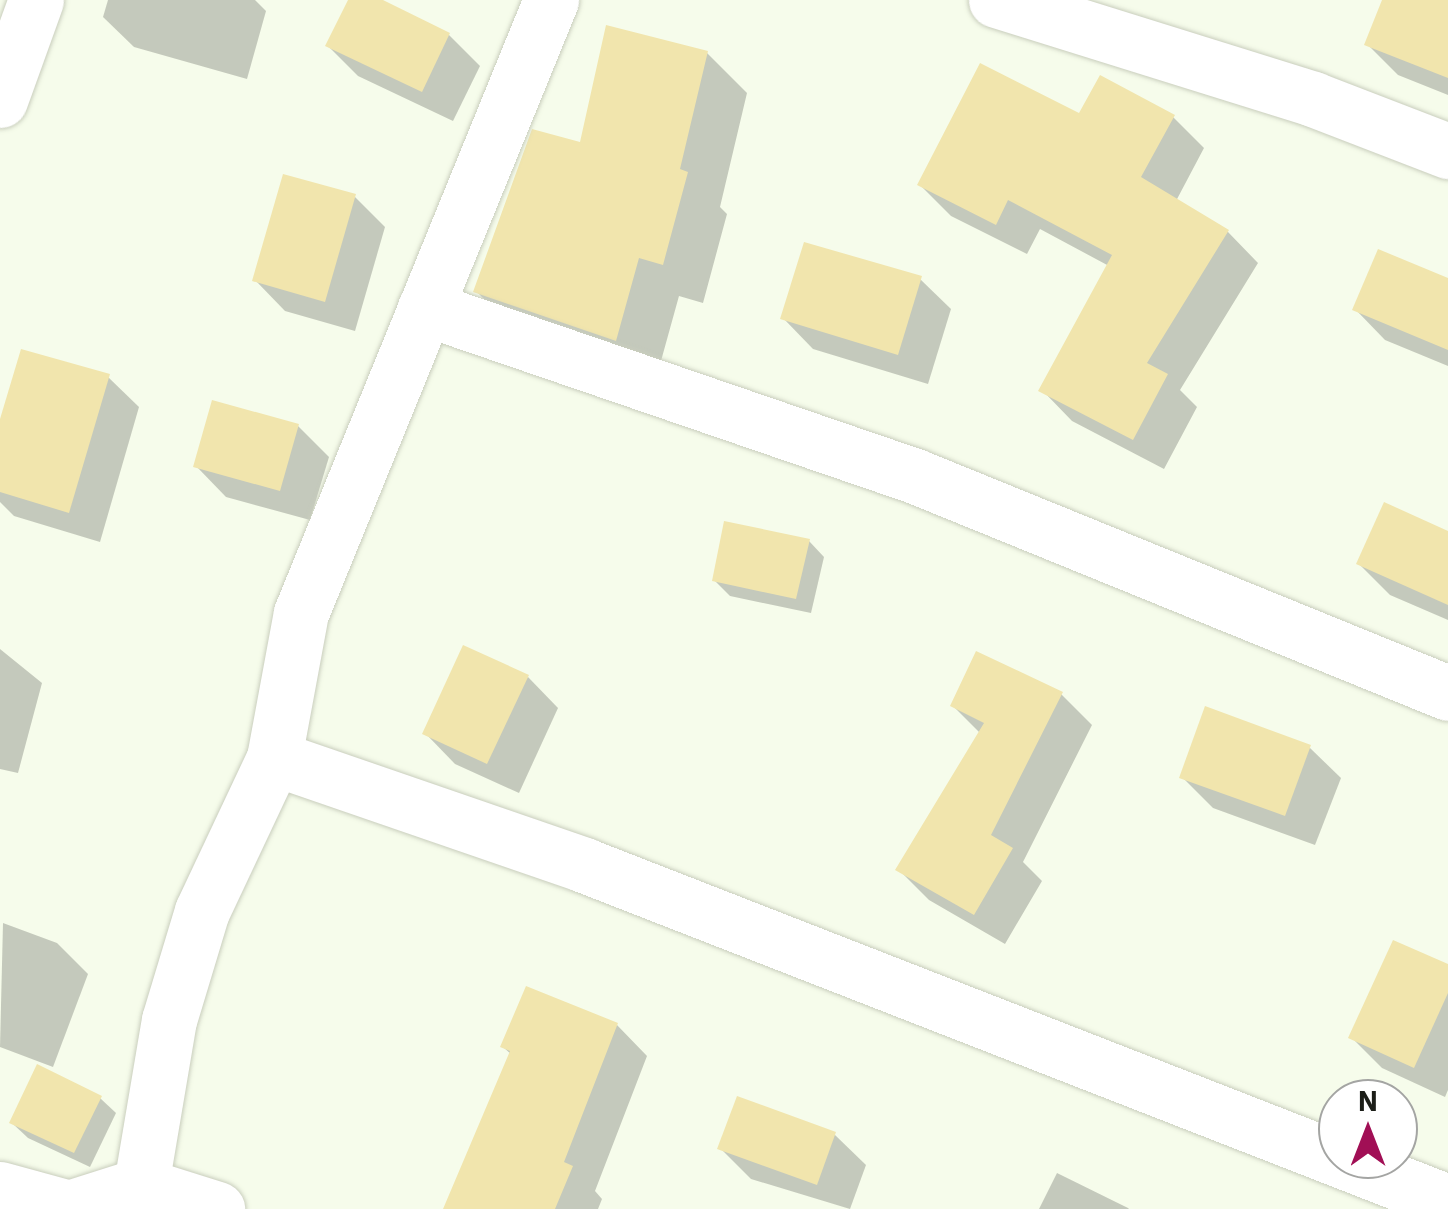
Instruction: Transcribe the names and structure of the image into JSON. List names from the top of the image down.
{
  "north": "top"
}
